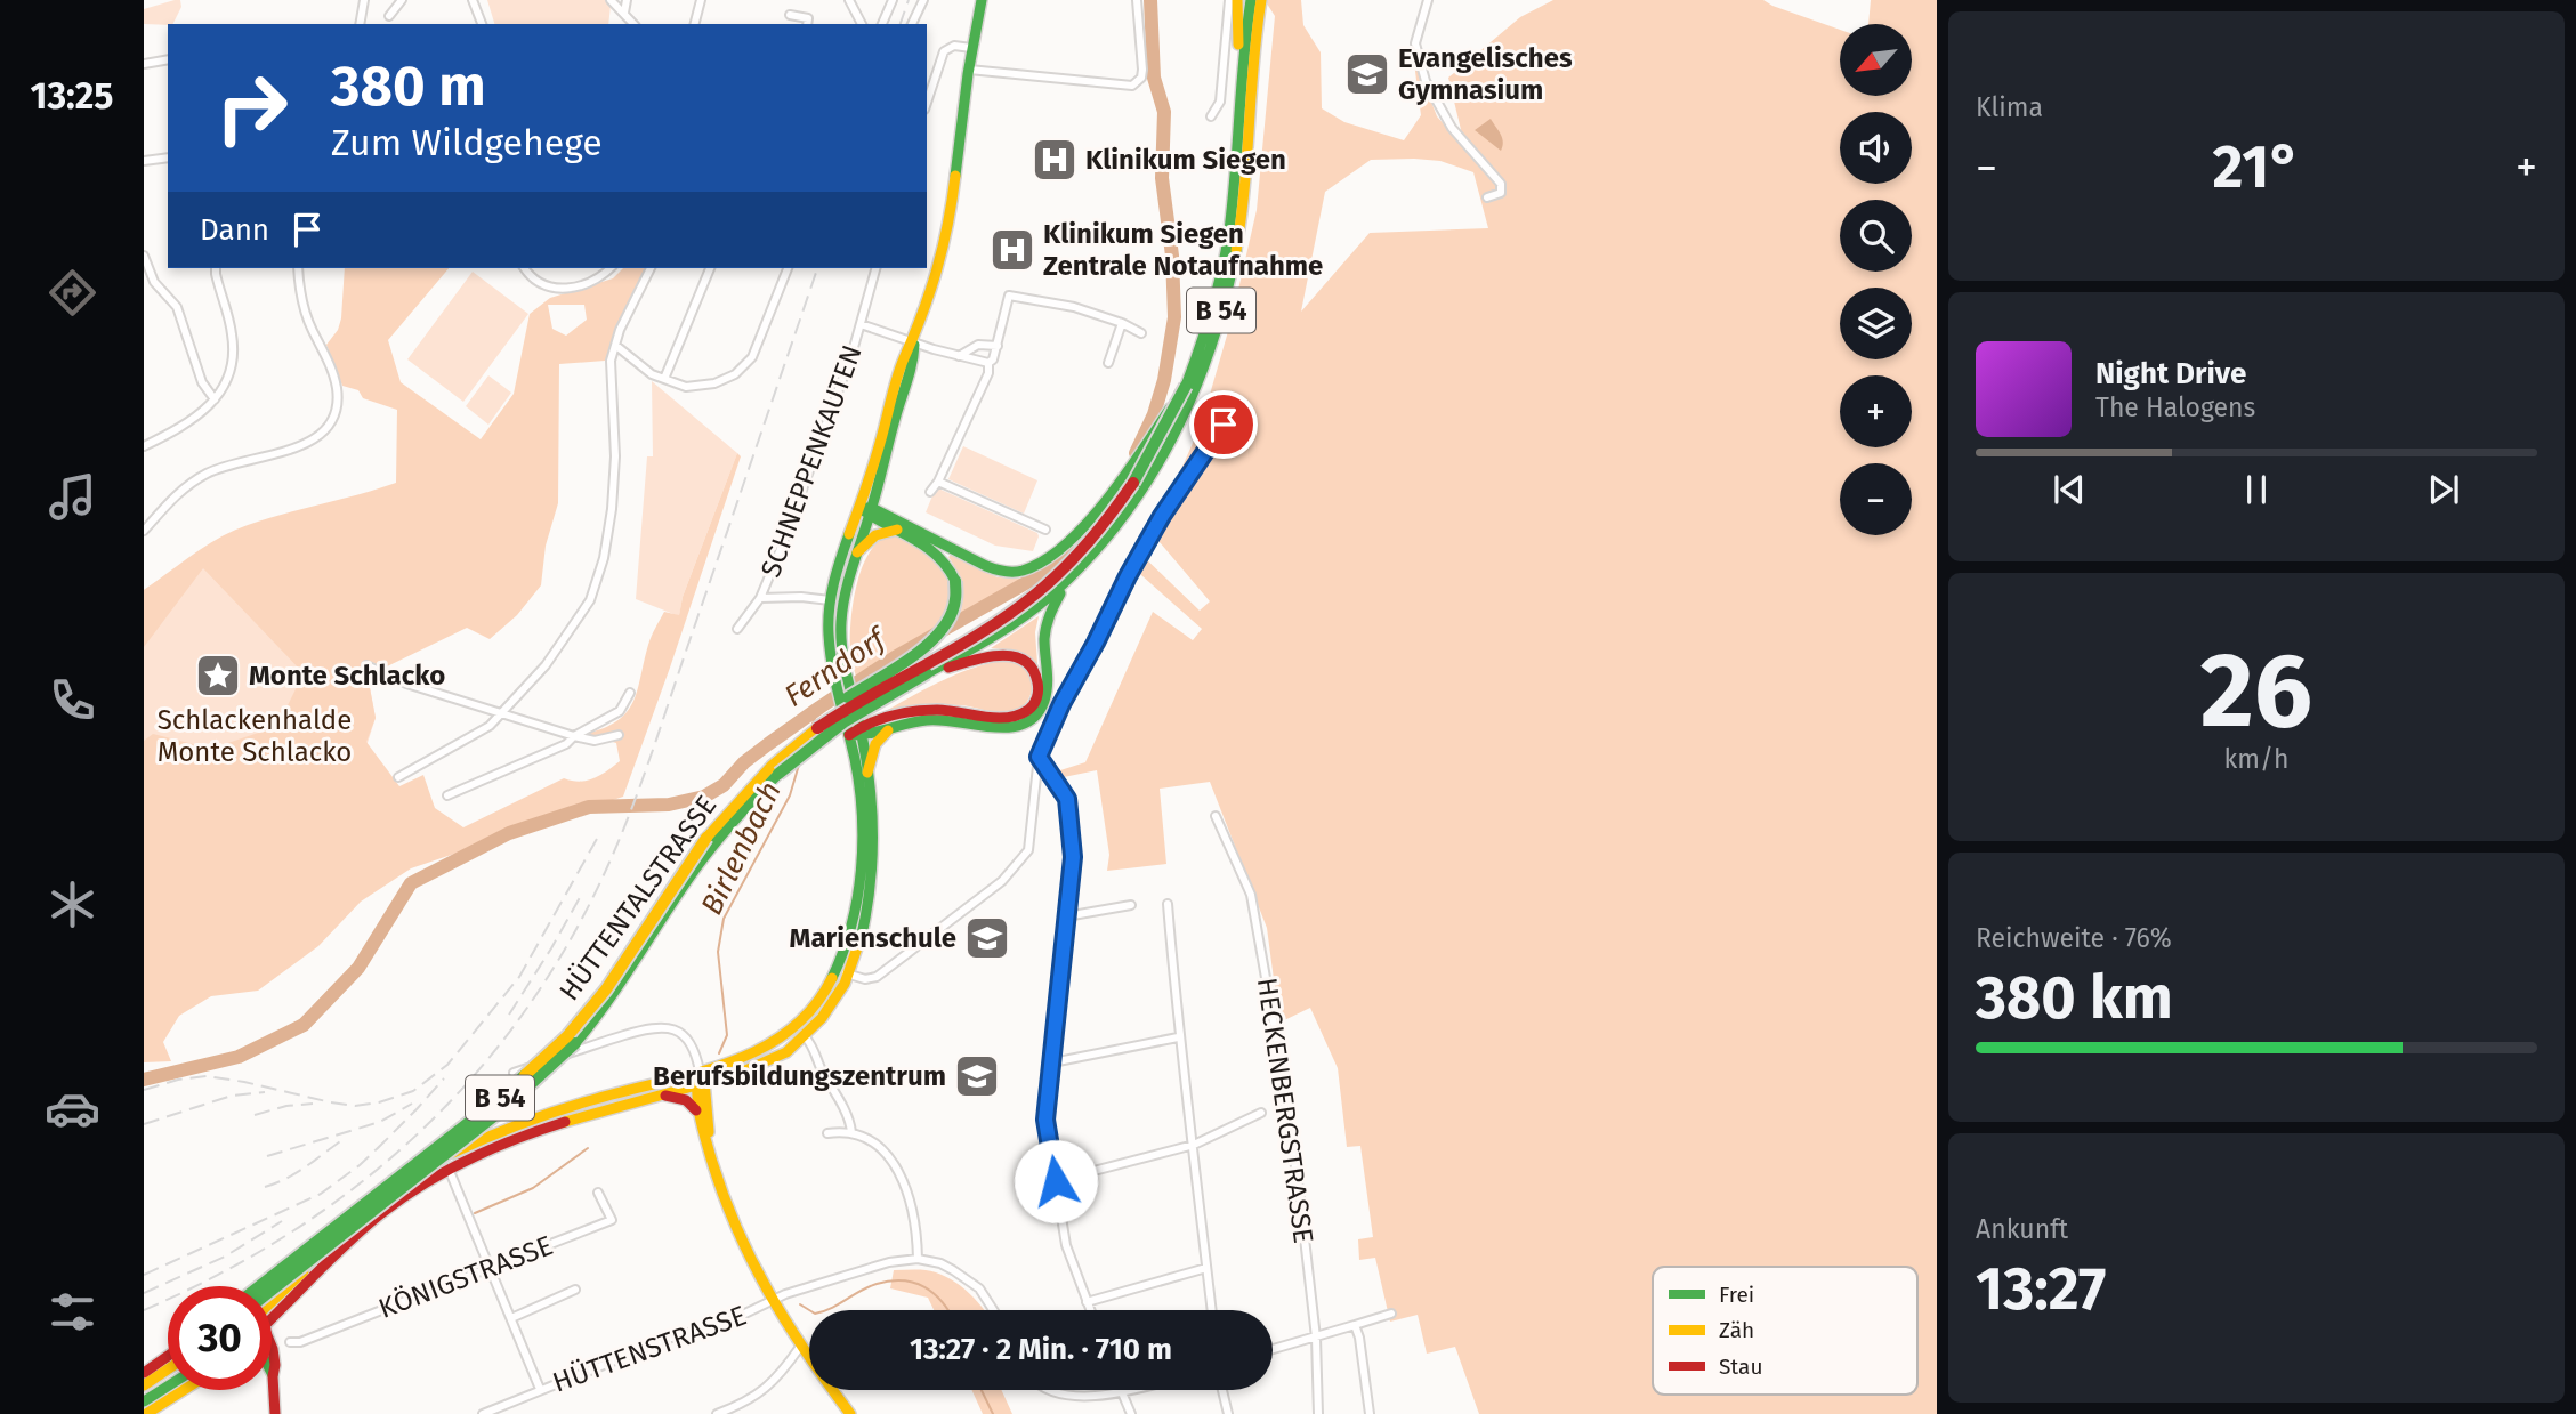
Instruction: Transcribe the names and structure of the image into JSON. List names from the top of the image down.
{
  "streets": {
    "main road": ["B 54", "HÜTTENTALSTRASSE"],
    "street": [
      "SCHNEPPENKAUTEN",
      "HECKENBERGSTRASSE",
      "KÖNIGSTRASSE",
      "HÜTTENSTRASSE"
    ]
  },
  "crossings": [
    ["B 54", "HÜTTENTALSTRASSE"]
  ],
  "water": ["Ferndorf", "Birlenbach"],
  "parks": ["Schlackenhalde Monte Schlacko"],
  "places": {
    "school or university": ["Evangelisches Gymnasium", "Marienschule", "Berufsbildungszentrum"],
    "hospital": ["Klinikum Siegen", "Klinikum Siegen Zentrale Notaufnahme"],
    "place": ["Monte Schlacko"]
  },
  "legend": ["Frei", "Zäh", "Stau"],
  "north": "bottom left",
  "page": {
    "tabs": "13:25",
    "tile": [
      "Klima",
      ["26", "km/h"],
      ["Reichweite · 76%", "380 km"],
      ["Ankunft", "13:27"]
    ],
    "map_buttons": ["+", "−"],
    "turn": ["380 m", "Zum Wildgehege"],
    "heat": ["−", "21°", "+"],
    "then": "Dann",
    "song": ["Night Drive", "The Halogens"],
    "limit": "30",
    "trip": "13:27 · 2 Min. · 710 m"
  }
}
